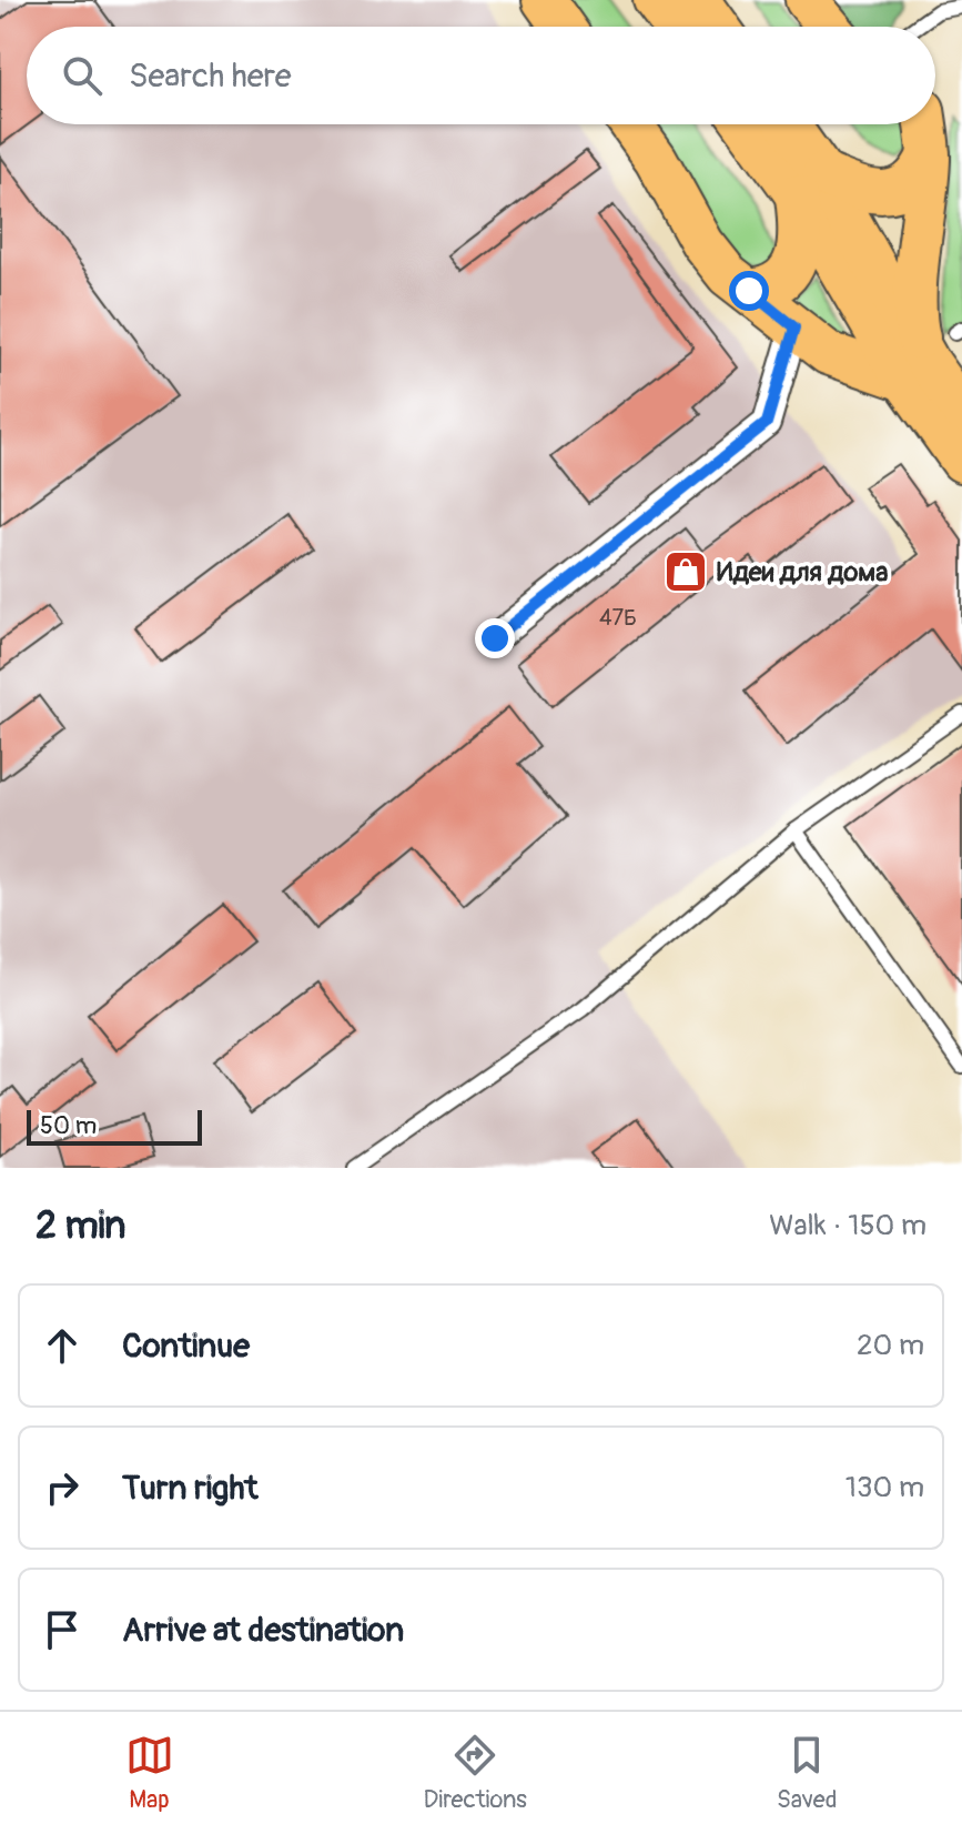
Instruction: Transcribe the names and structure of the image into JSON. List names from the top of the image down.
{
  "places": {
    "shop": ["Идеи для дома"]
  },
  "house_numbers": ["47Б"],
  "scale_bar": "50 m",
  "page": {
    "search": "Search here",
    "scale": "50 m",
    "heading": ["2 min", "Walk · 150 m"],
    "list": [
      ["Continue", "20 m"],
      ["Turn right", "130 m"],
      "Arrive at destination"
    ],
    "nav": ["Map", "Directions", "Saved"]
  }
}
